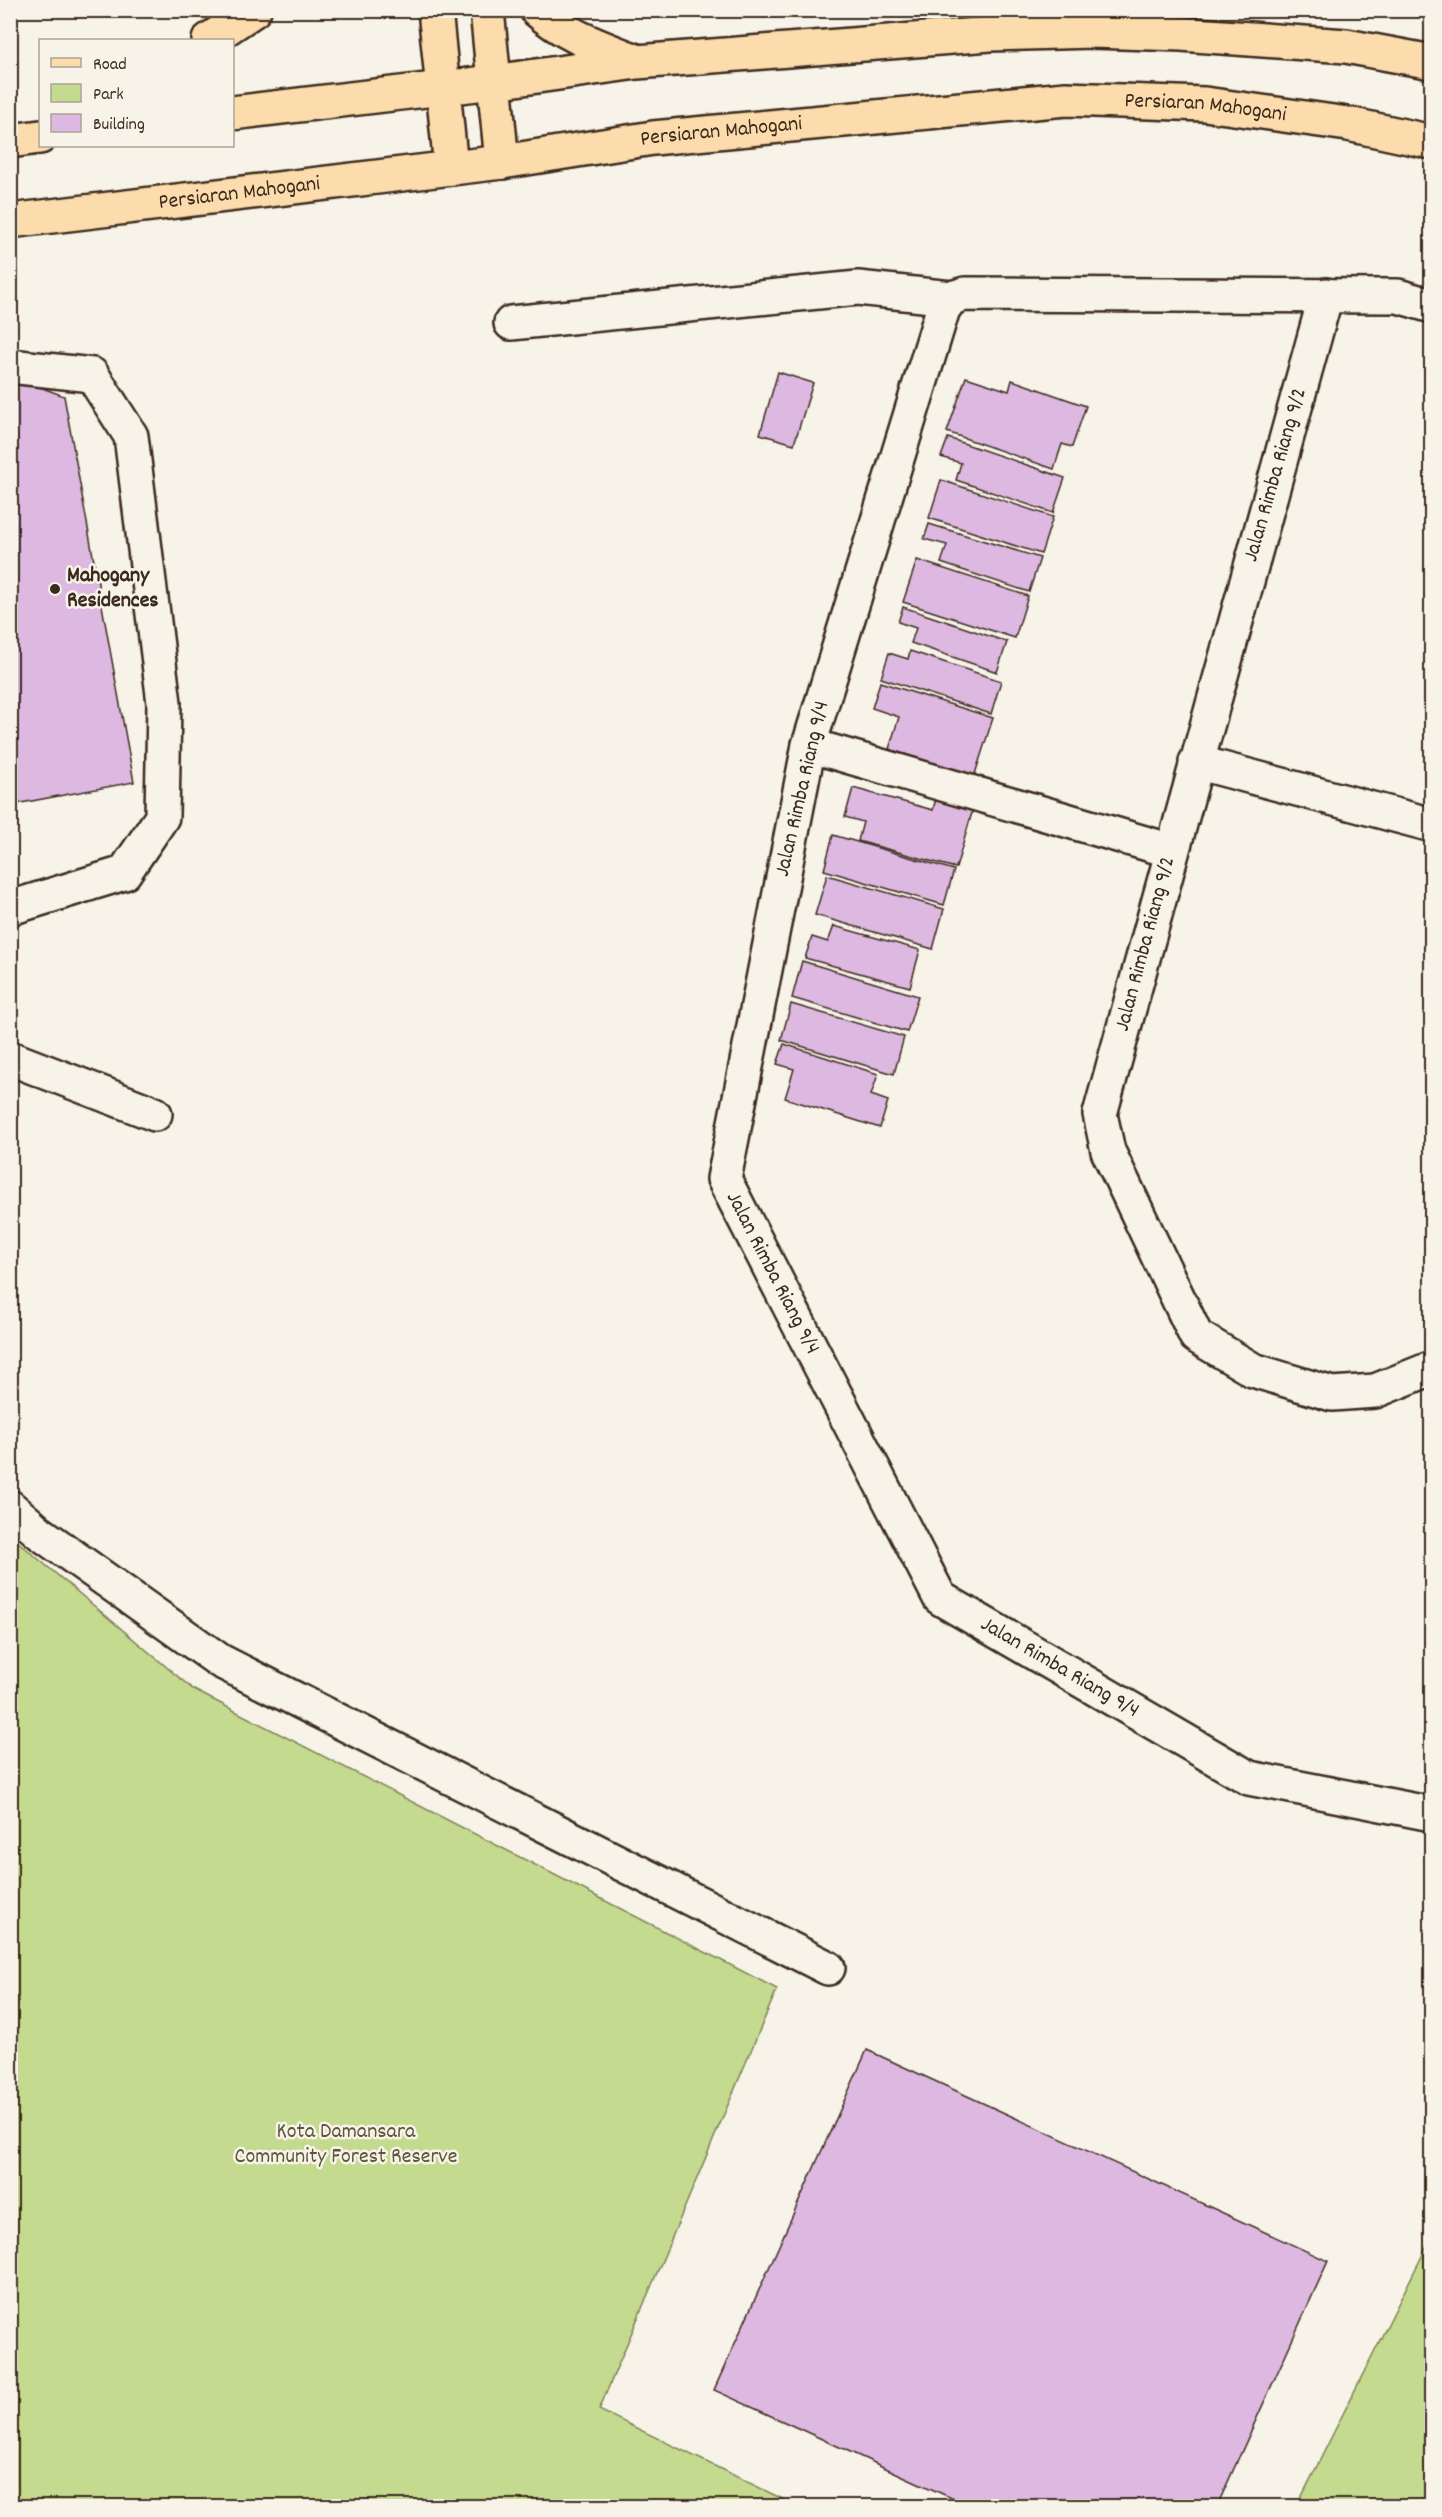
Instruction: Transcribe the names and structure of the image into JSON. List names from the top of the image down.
{
  "streets": {
    "main road": ["Persiaran Mahogani"],
    "street": ["Jalan Rimba Riang 9/2", "Jalan Rimba Riang 9/4"]
  },
  "parks": ["Kota Damansara Community Forest Reserve"],
  "places": ["Mahogany Residences"],
  "legend": ["Road", "Park", "Building"]
}
